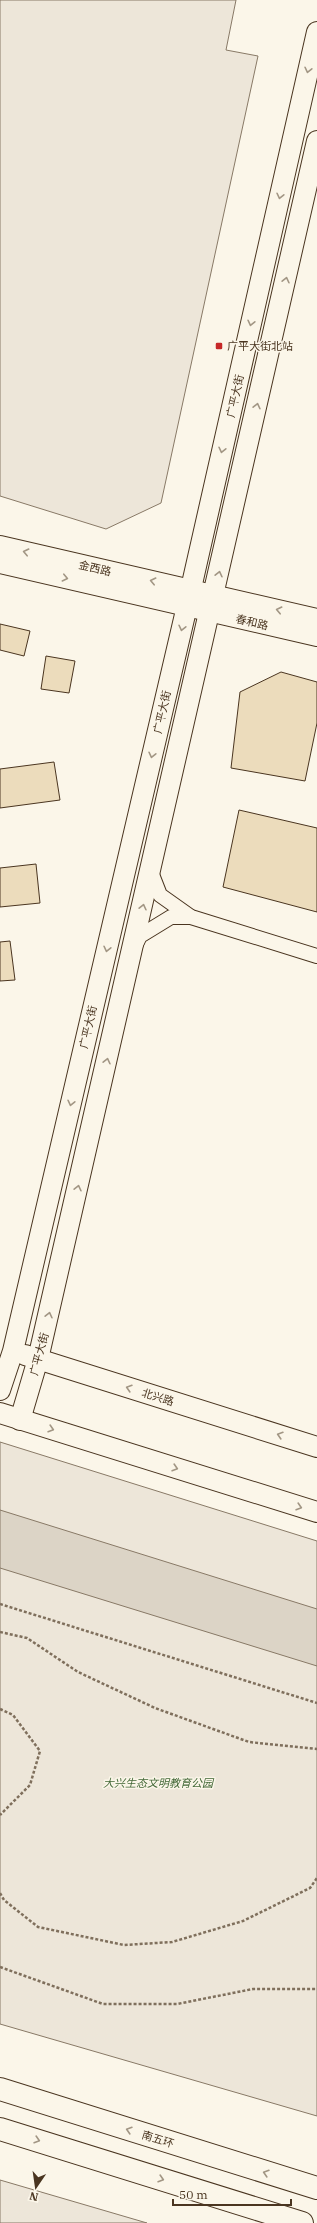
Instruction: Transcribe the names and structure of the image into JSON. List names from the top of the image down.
{
  "streets": {
    "highway": ["南五环"],
    "street": [
      "广平大街",
      "金西路",
      "春和路",
      "北兴路"
    ]
  },
  "crossings": [
    ["广平大街", "金西路"],
    ["广平大街", "春和路"],
    ["广平大街", "北兴路"],
    ["金西路", "春和路"]
  ],
  "parks": ["大兴生态文明教育公园"],
  "places": {
    "transit": ["广平大街北站"]
  },
  "scale_bar": "50 m",
  "north": "bottom"
}
